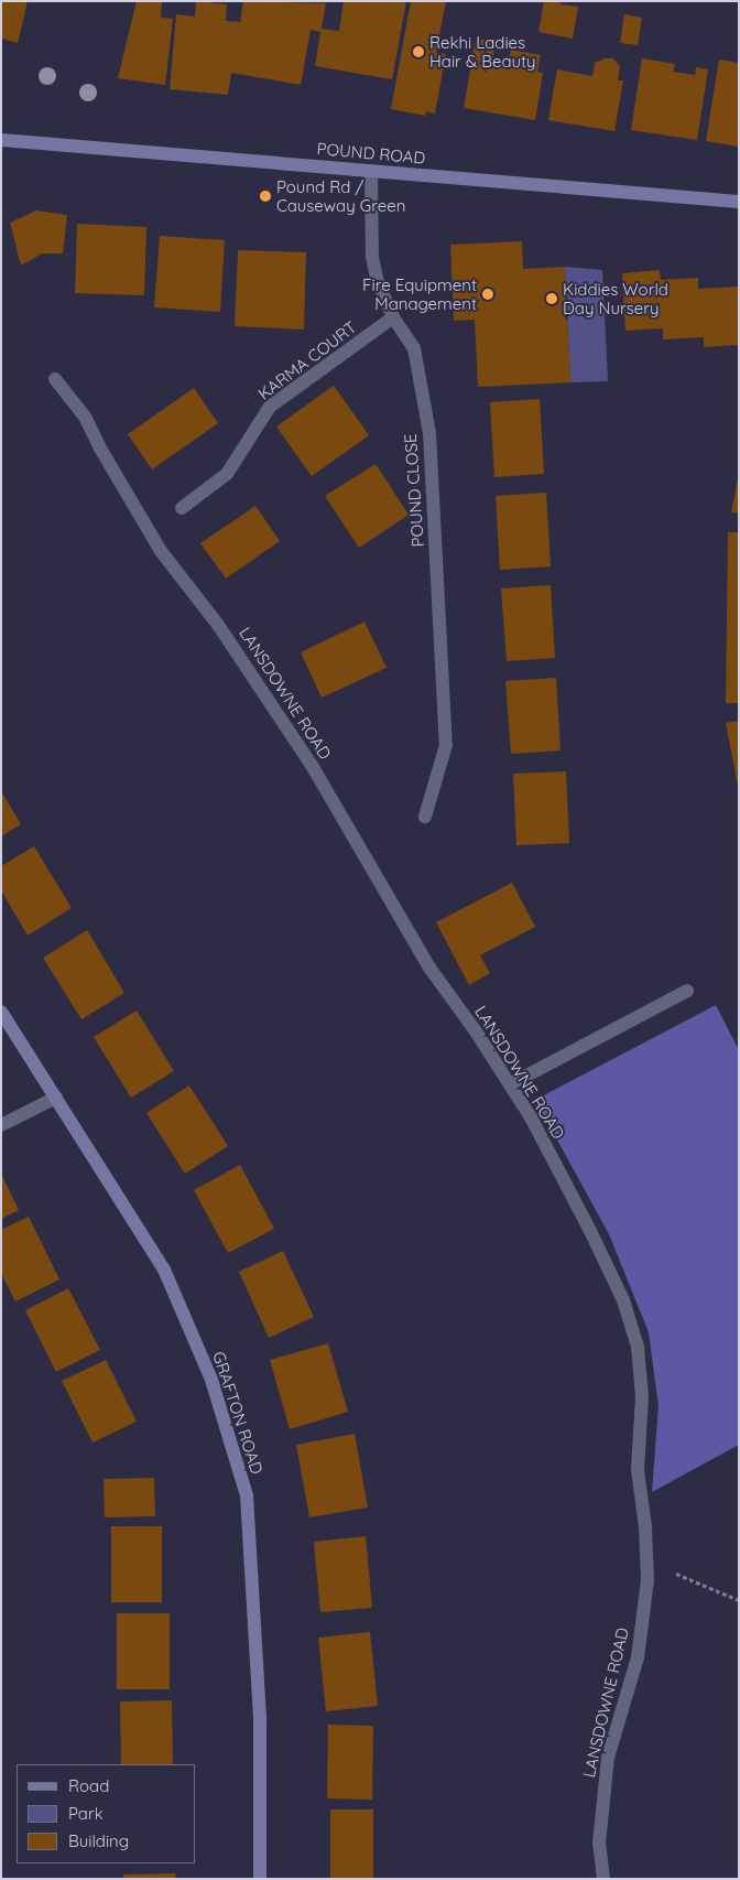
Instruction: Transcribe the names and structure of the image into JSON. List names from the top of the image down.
{
  "streets": {
    "street": [
      "POUND ROAD",
      "KARMA COURT",
      "POUND CLOSE",
      "LANSDOWNE ROAD",
      "GRAFTON ROAD"
    ]
  },
  "crossings": [
    ["POUND ROAD", "POUND CLOSE"],
    ["KARMA COURT", "POUND CLOSE"]
  ],
  "places": [
    "Rekhi Ladies Hair & Beauty",
    "Pound Rd / Causeway Green",
    "Fire Equipment Management",
    "Kiddies World Day Nursery"
  ],
  "legend": ["Road", "Park", "Building"]
}
